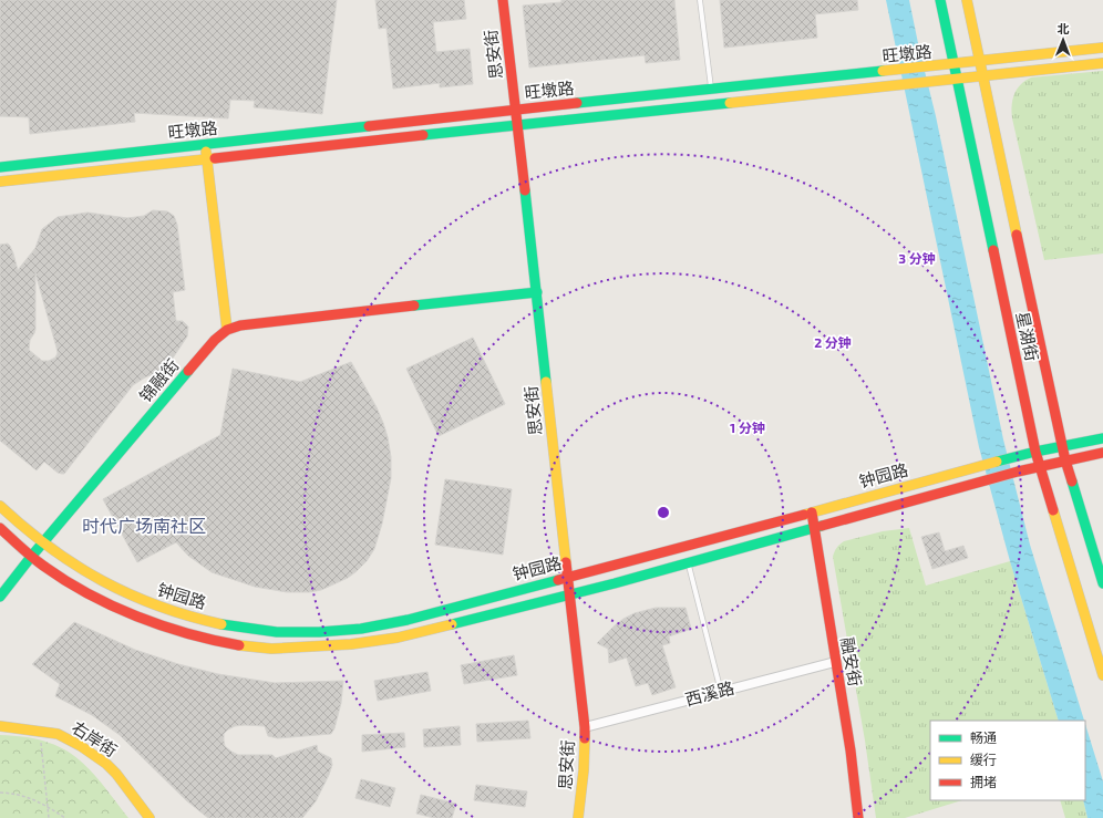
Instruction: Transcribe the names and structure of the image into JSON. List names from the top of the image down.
{
  "streets": {
    "main road": [
      "思安街",
      "旺墩路",
      "星湖街",
      "锦融街",
      "钟园路",
      "融安街",
      "右岸街"
    ],
    "street": ["西溪路"]
  },
  "crossings": [
    ["思安街", "旺墩路"],
    ["思安街", "钟园路"],
    ["思安街", "西溪路"],
    ["旺墩路", "星湖街"],
    ["星湖街", "钟园路"],
    ["锦融街", "钟园路"],
    ["钟园路", "融安街"],
    ["融安街", "西溪路"]
  ],
  "districts": ["时代广场南社区"],
  "legend": ["畅通", "缓行", "拥堵"],
  "north": "top",
  "rings": ["3 分钟", "2 分钟", "1 分钟"]
}
